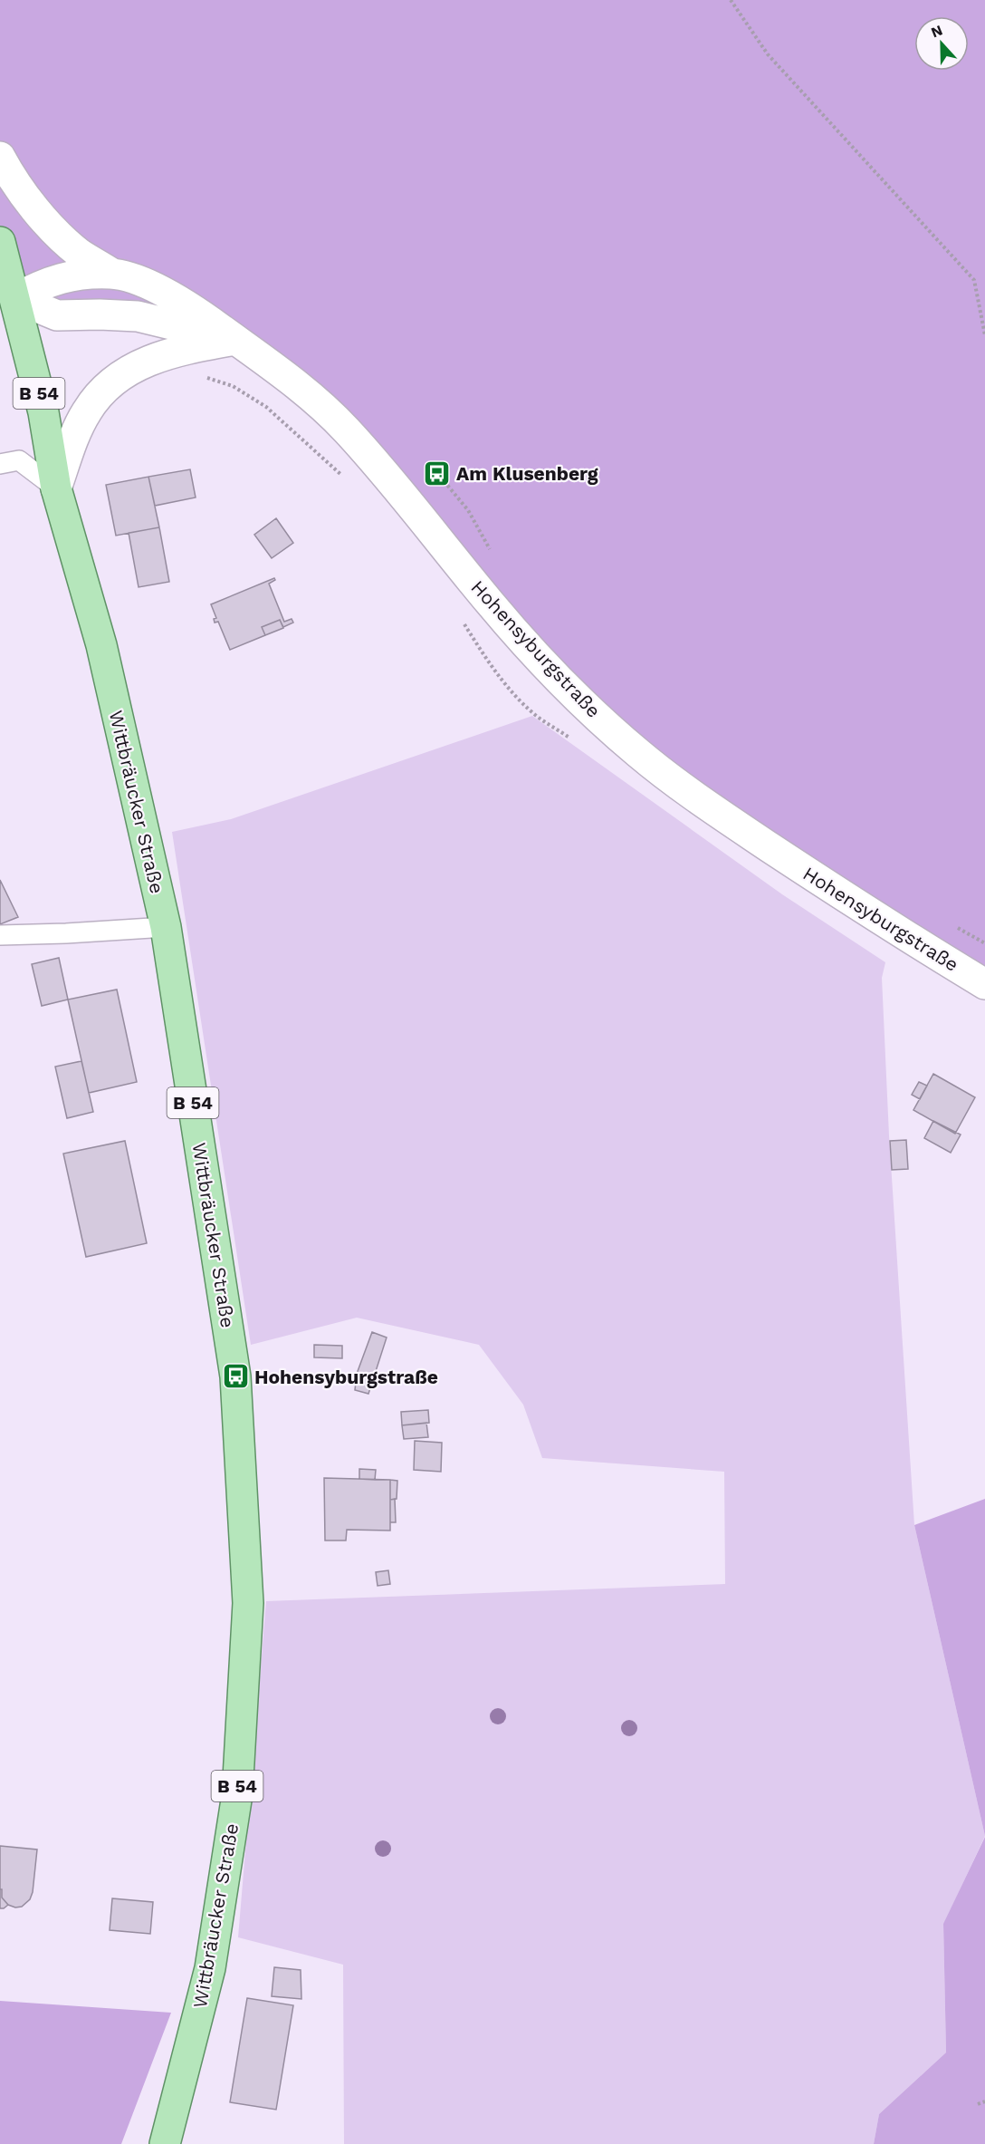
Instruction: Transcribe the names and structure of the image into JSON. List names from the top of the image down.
{
  "streets": {
    "main road": ["B 54", "Hohensyburgstraße", "Wittbräucker Straße"]
  },
  "crossings": [
    ["B 54", "Hohensyburgstraße"],
    ["B 54", "Wittbräucker Straße"],
    ["Hohensyburgstraße", "Wittbräucker Straße"]
  ],
  "places": {
    "bus stop": ["Am Klusenberg", "Hohensyburgstraße"]
  },
  "north": "top"
}
